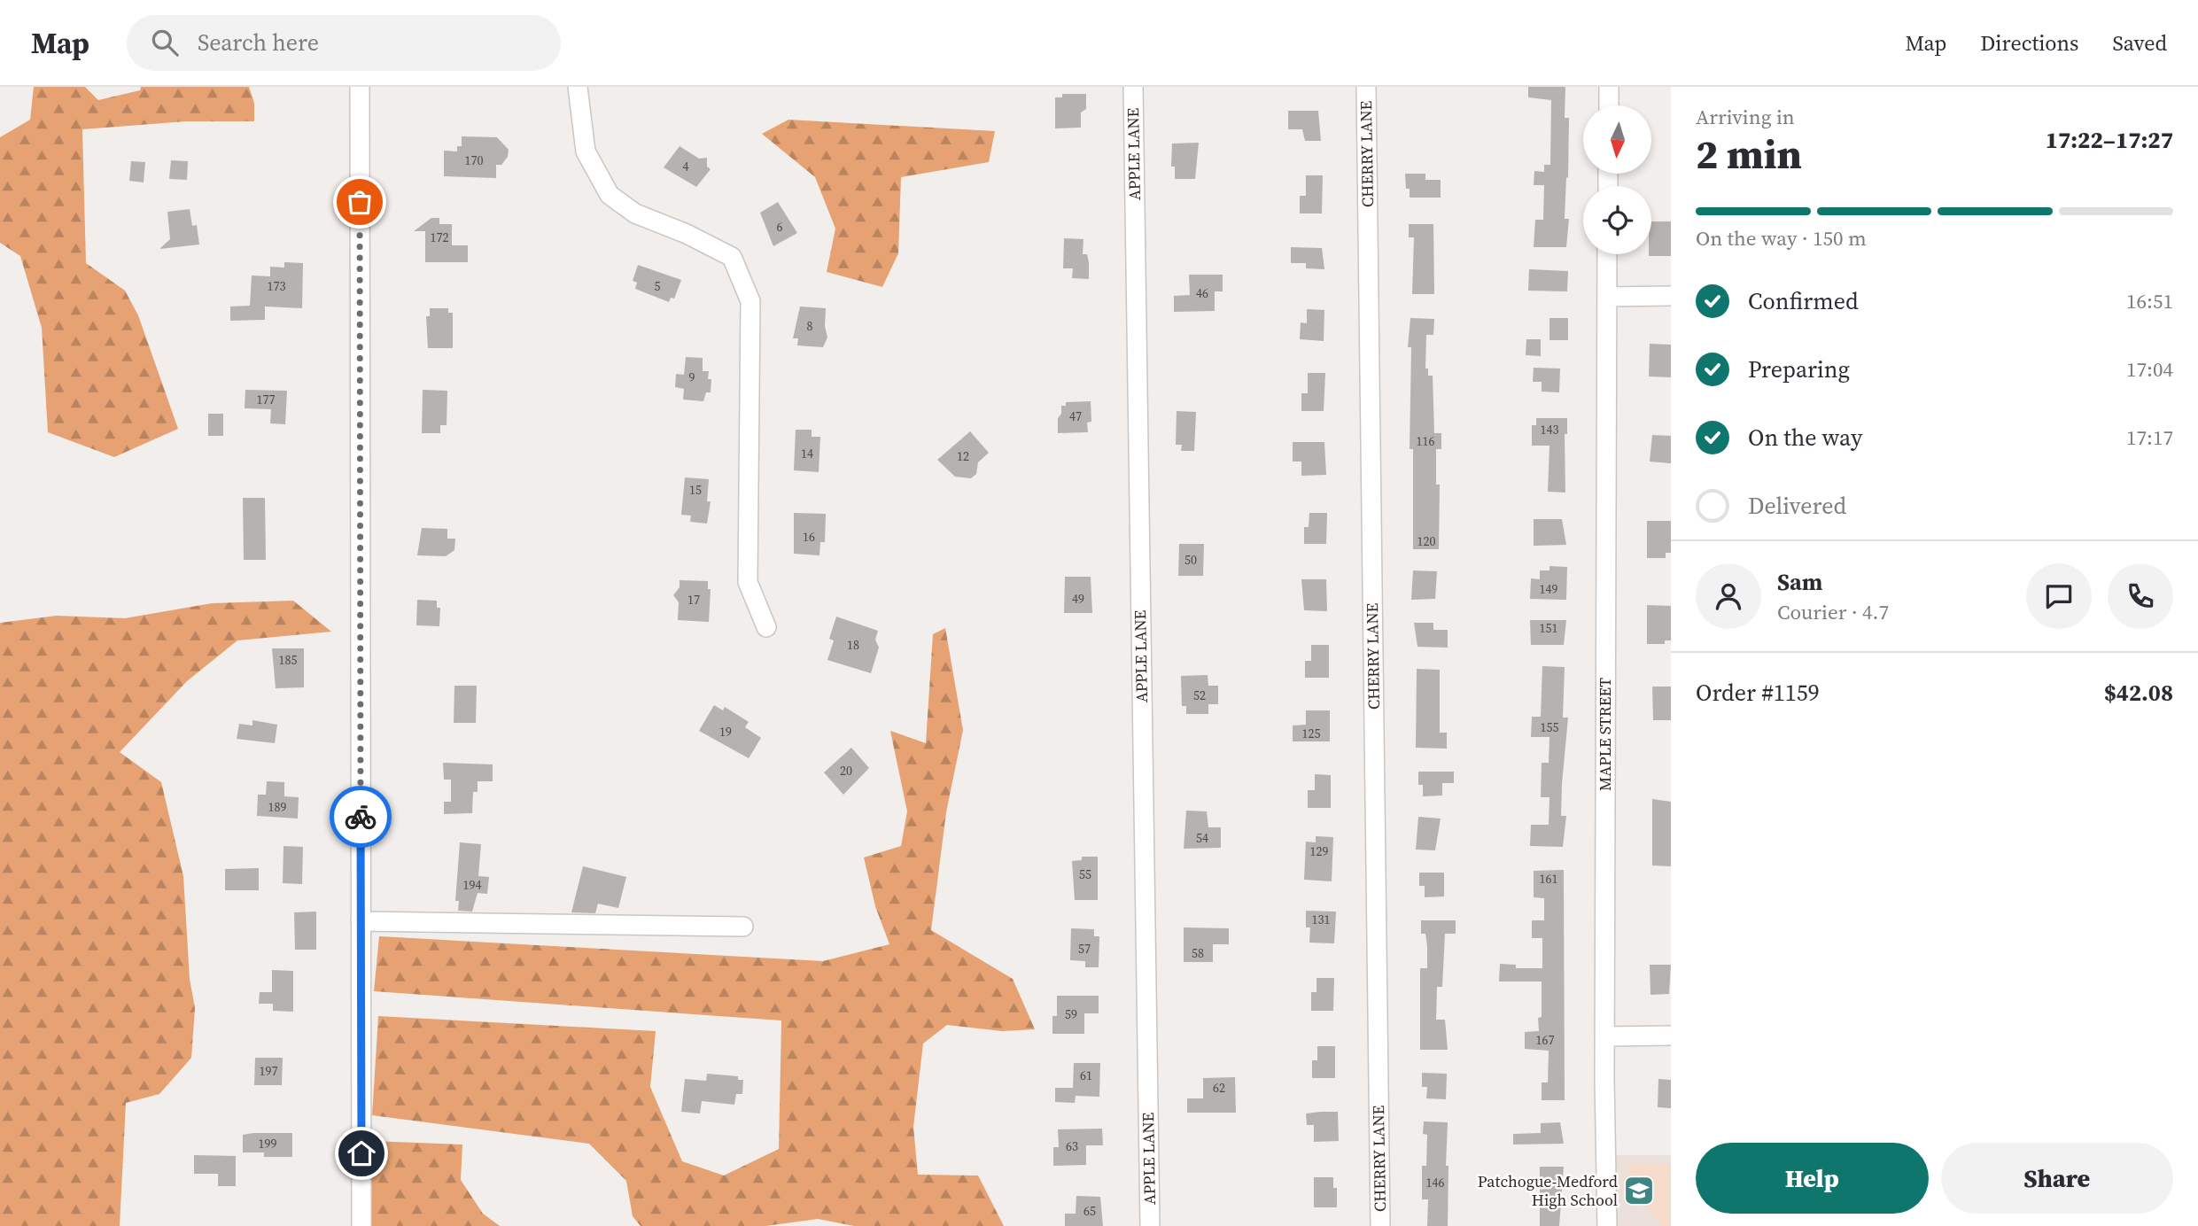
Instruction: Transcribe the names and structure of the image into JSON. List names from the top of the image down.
{
  "streets": {
    "street": ["APPLE LANE", "CHERRY LANE", "MAPLE STREET"]
  },
  "places": {
    "school or university": ["Patchogue-Medford High School"]
  },
  "house_numbers": [
    "170",
    "4",
    "6",
    "172",
    "173",
    "5",
    "46",
    "8",
    "9",
    "177",
    "47",
    "143",
    "116",
    "14",
    "12",
    "15",
    "16",
    "120",
    "50",
    "149",
    "49",
    "17",
    "151",
    "18",
    "185",
    "52",
    "155",
    "19",
    "125",
    "20",
    "189",
    "54",
    "129",
    "55",
    "161",
    "194",
    "131",
    "57",
    "58",
    "59",
    "167",
    "197",
    "61",
    "62",
    "199",
    "63",
    "146",
    "65"
  ],
  "north": "bottom",
  "page": {
    "header": "Map",
    "search": "Search here",
    "nav": ["Map", "Directions", "Saved"],
    "heading": ["2 min", "Arriving in", "17:22–17:27"],
    "panel": [
      "Sam",
      "Courier · 4.7",
      "Order #1159",
      "$42.08"
    ],
    "bar": "On the way · 150 m",
    "list": [
      ["Confirmed", "16:51"],
      ["Preparing", "17:04"],
      ["On the way", "17:17"],
      "Delivered"
    ],
    "buttons": ["Help", "Share"]
  }
}
